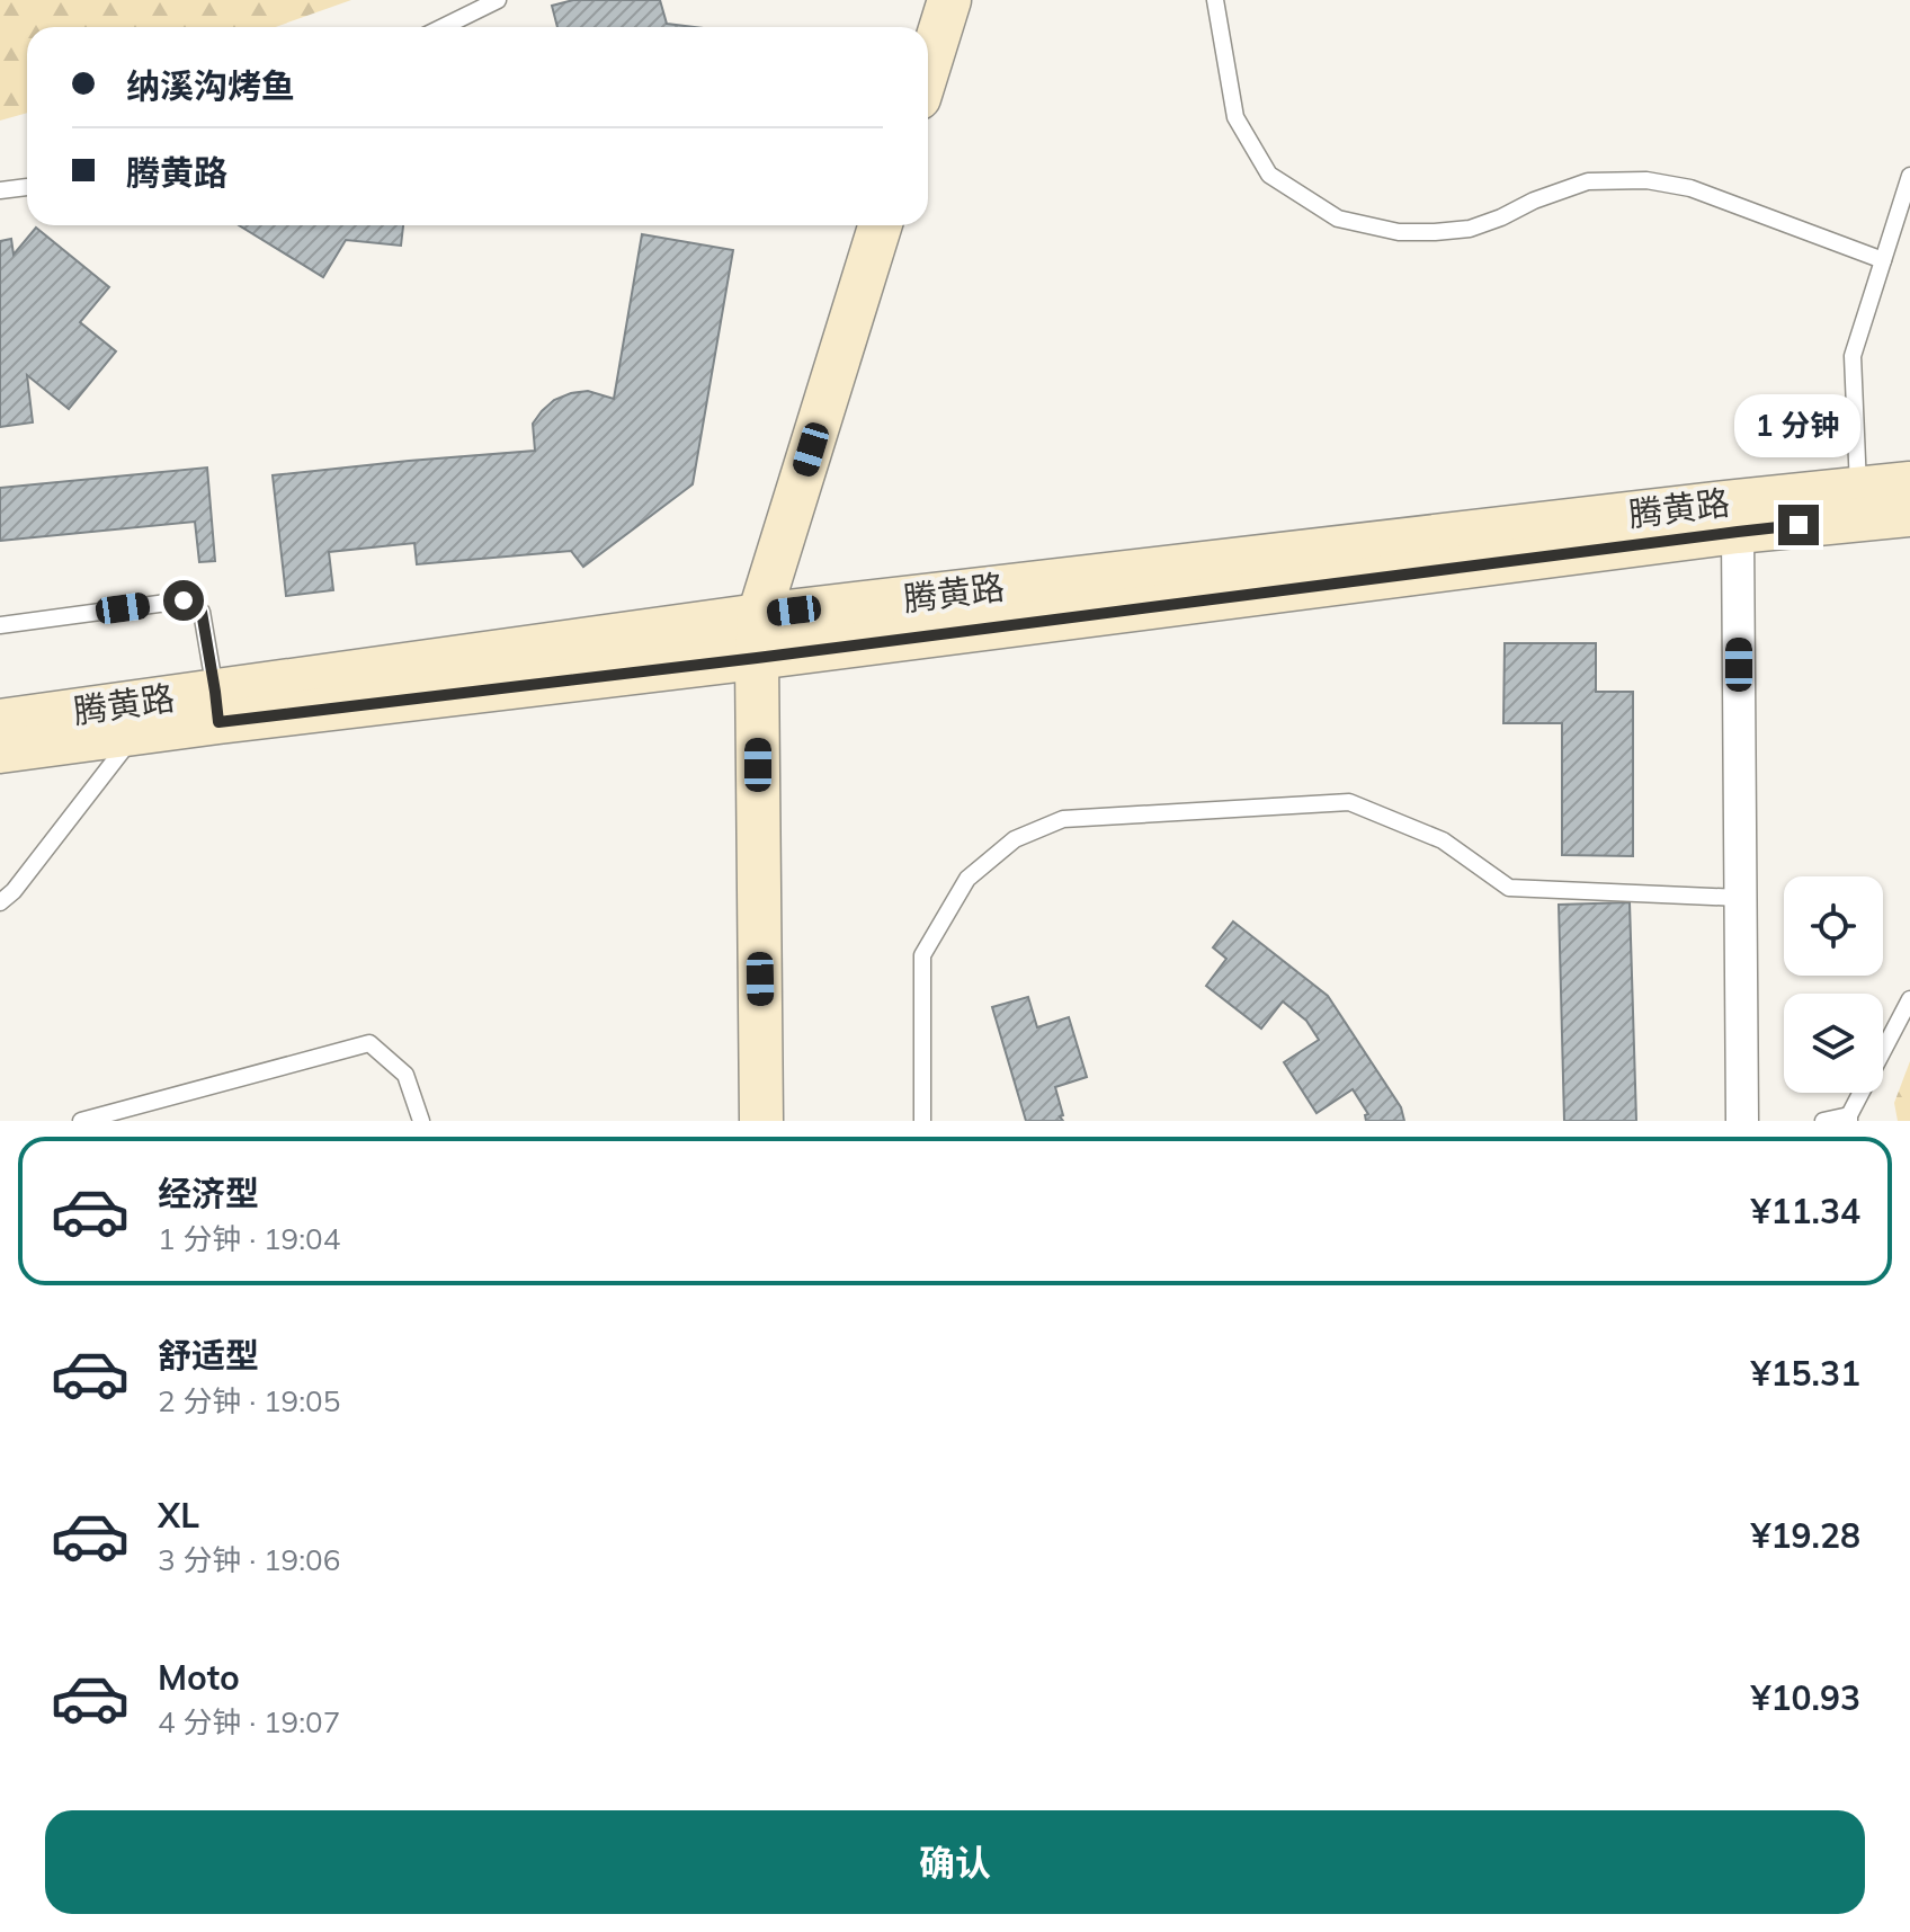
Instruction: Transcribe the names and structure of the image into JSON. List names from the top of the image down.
{
  "streets": {
    "main road": ["腾黄路"]
  },
  "page": {
    "banner": ["纳溪沟烤鱼", "腾黄路"],
    "bubble": "1 分钟",
    "list": [
      {
        "name": "经济型",
        "note": "1 分钟 · 19:04",
        "value": "¥11.34"
      },
      {
        "name": "舒适型",
        "note": "2 分钟 · 19:05",
        "value": "¥15.31"
      },
      {
        "name": "XL",
        "note": "3 分钟 · 19:06",
        "value": "¥19.28"
      },
      {
        "name": "Moto",
        "note": "4 分钟 · 19:07",
        "value": "¥10.93"
      }
    ],
    "buttons": "确认"
  }
}
